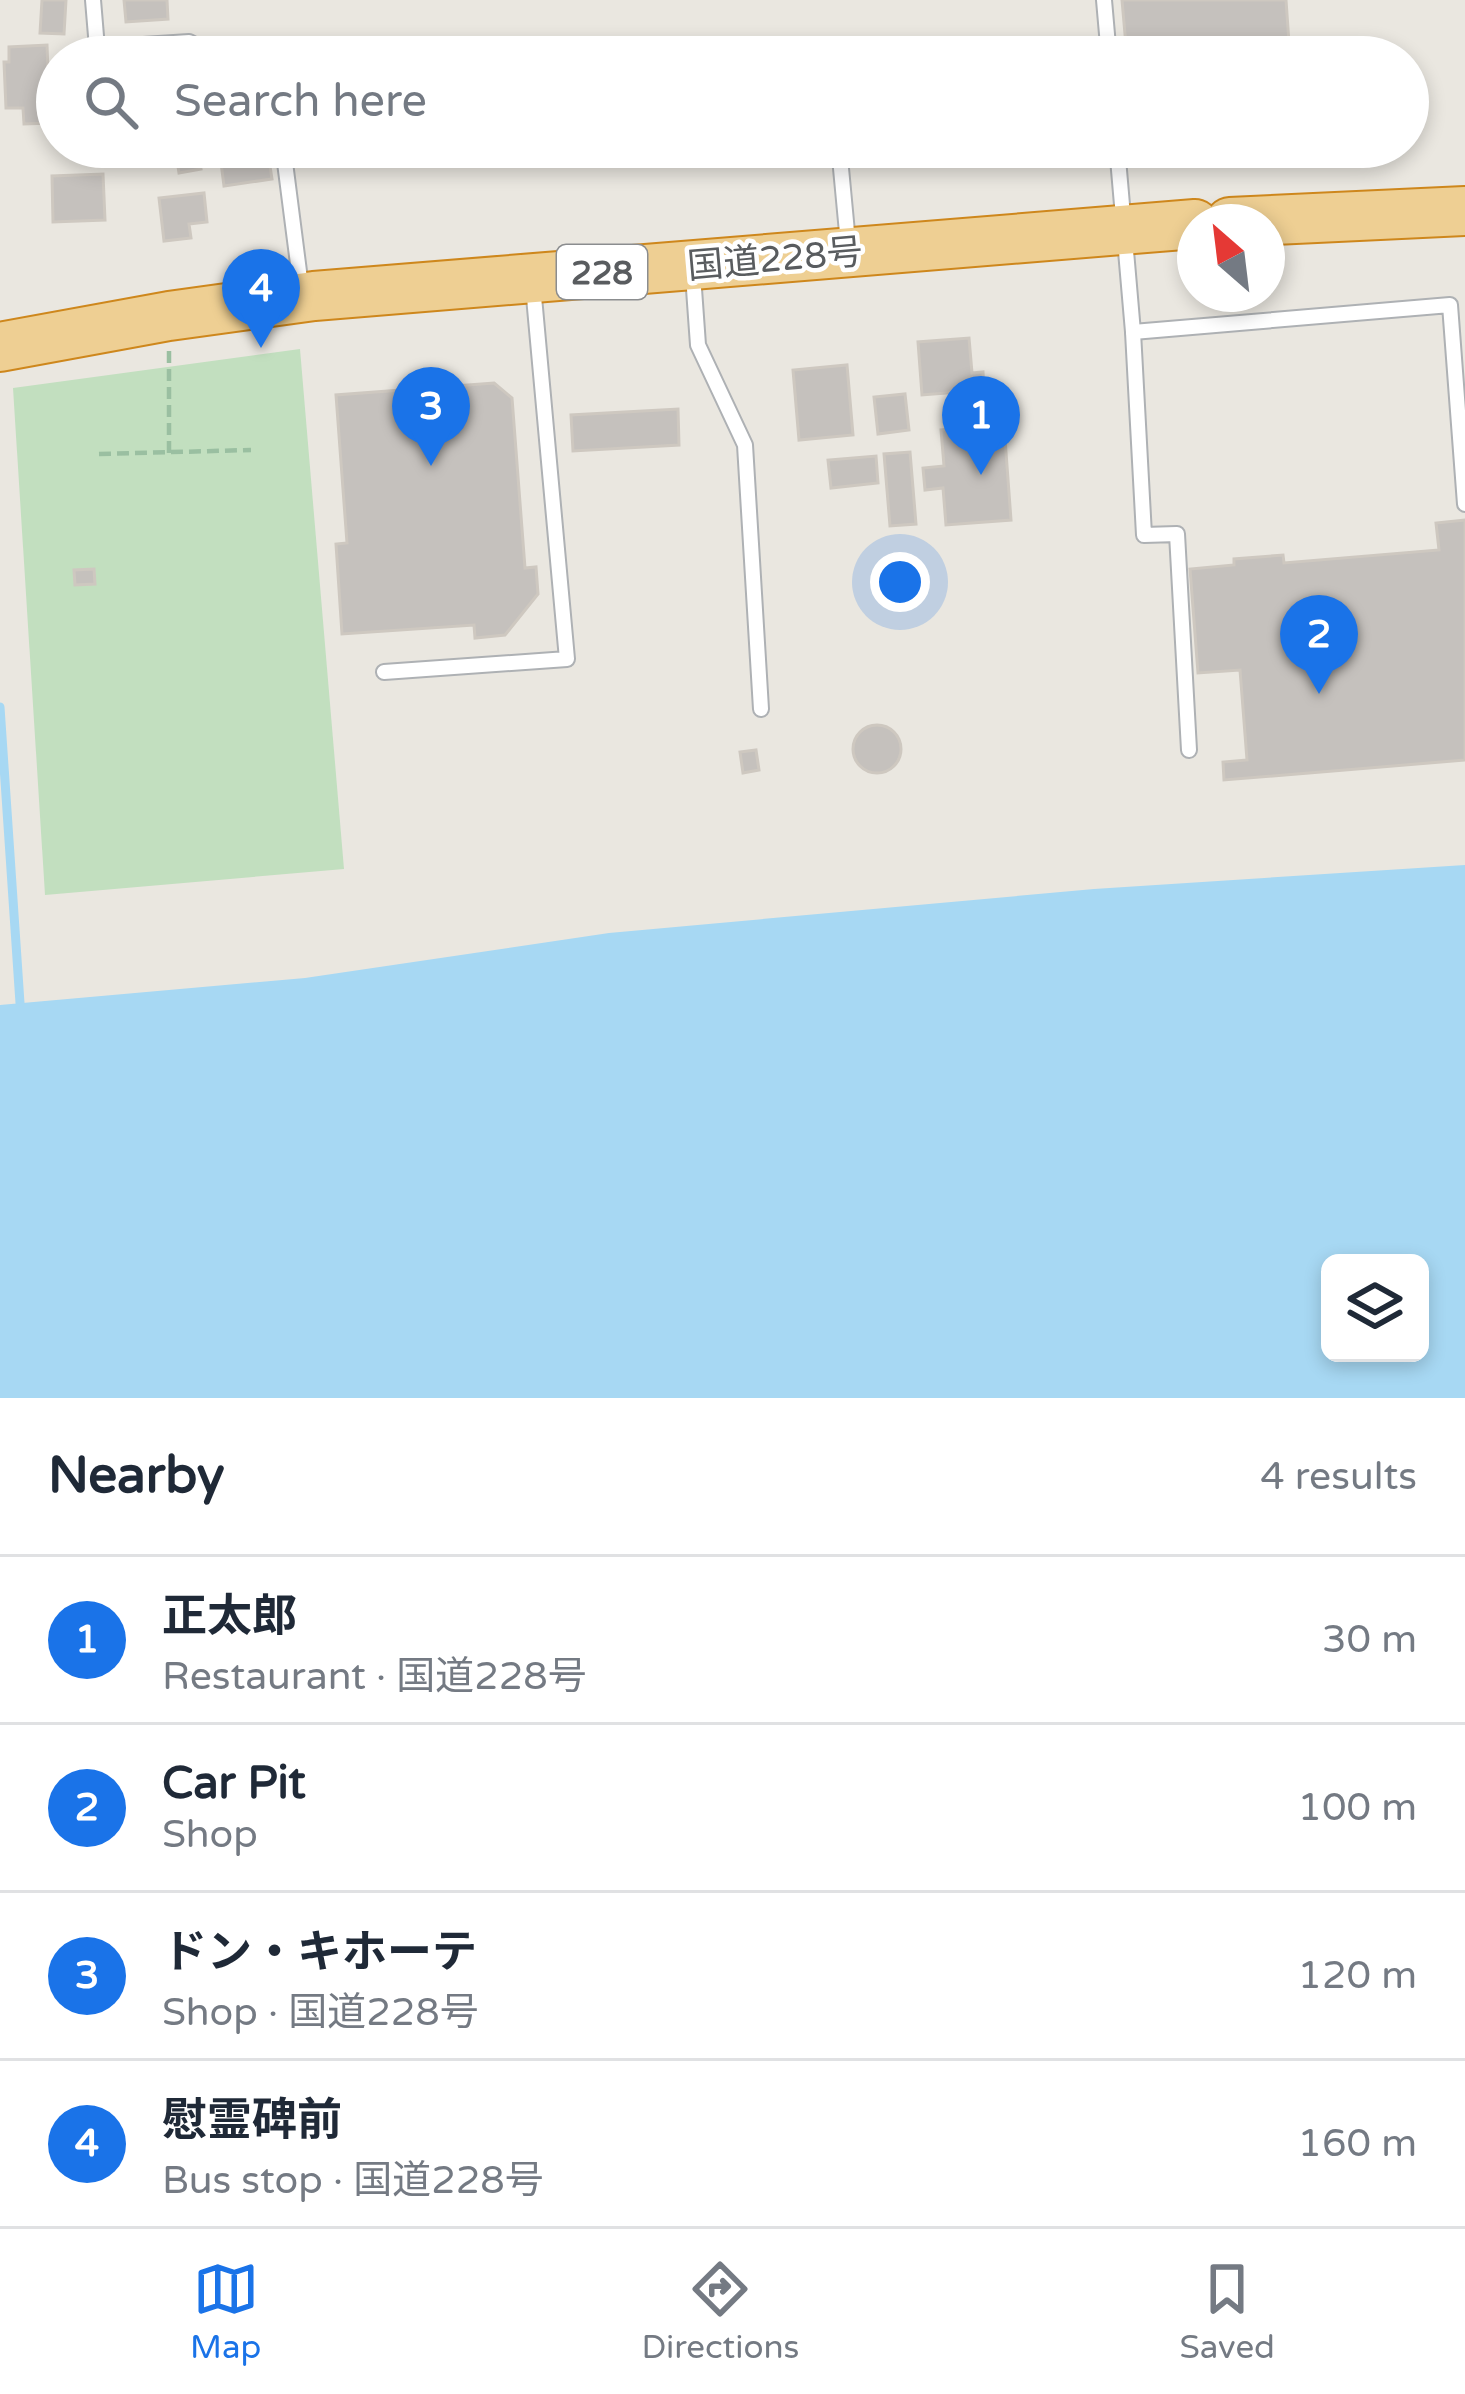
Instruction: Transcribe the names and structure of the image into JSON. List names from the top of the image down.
{
  "streets": {
    "highway": ["国道228号", "228"]
  },
  "north": "top left",
  "page": {
    "search": "Search here",
    "pins": [
      "4",
      "3",
      "1",
      "2"
    ],
    "heading": ["Nearby", "4 results"],
    "list": [
      {
        "mark": "1",
        "name": "正太郎",
        "note": "Restaurant · 国道228号",
        "value": "30 m"
      },
      {
        "mark": "2",
        "name": "Car Pit",
        "note": "Shop",
        "value": "100 m"
      },
      {
        "mark": "3",
        "name": "ドン・キホーテ",
        "note": "Shop · 国道228号",
        "value": "120 m"
      },
      {
        "mark": "4",
        "name": "慰霊碑前",
        "note": "Bus stop · 国道228号",
        "value": "160 m"
      }
    ],
    "nav": ["Map", "Directions", "Saved"]
  }
}
